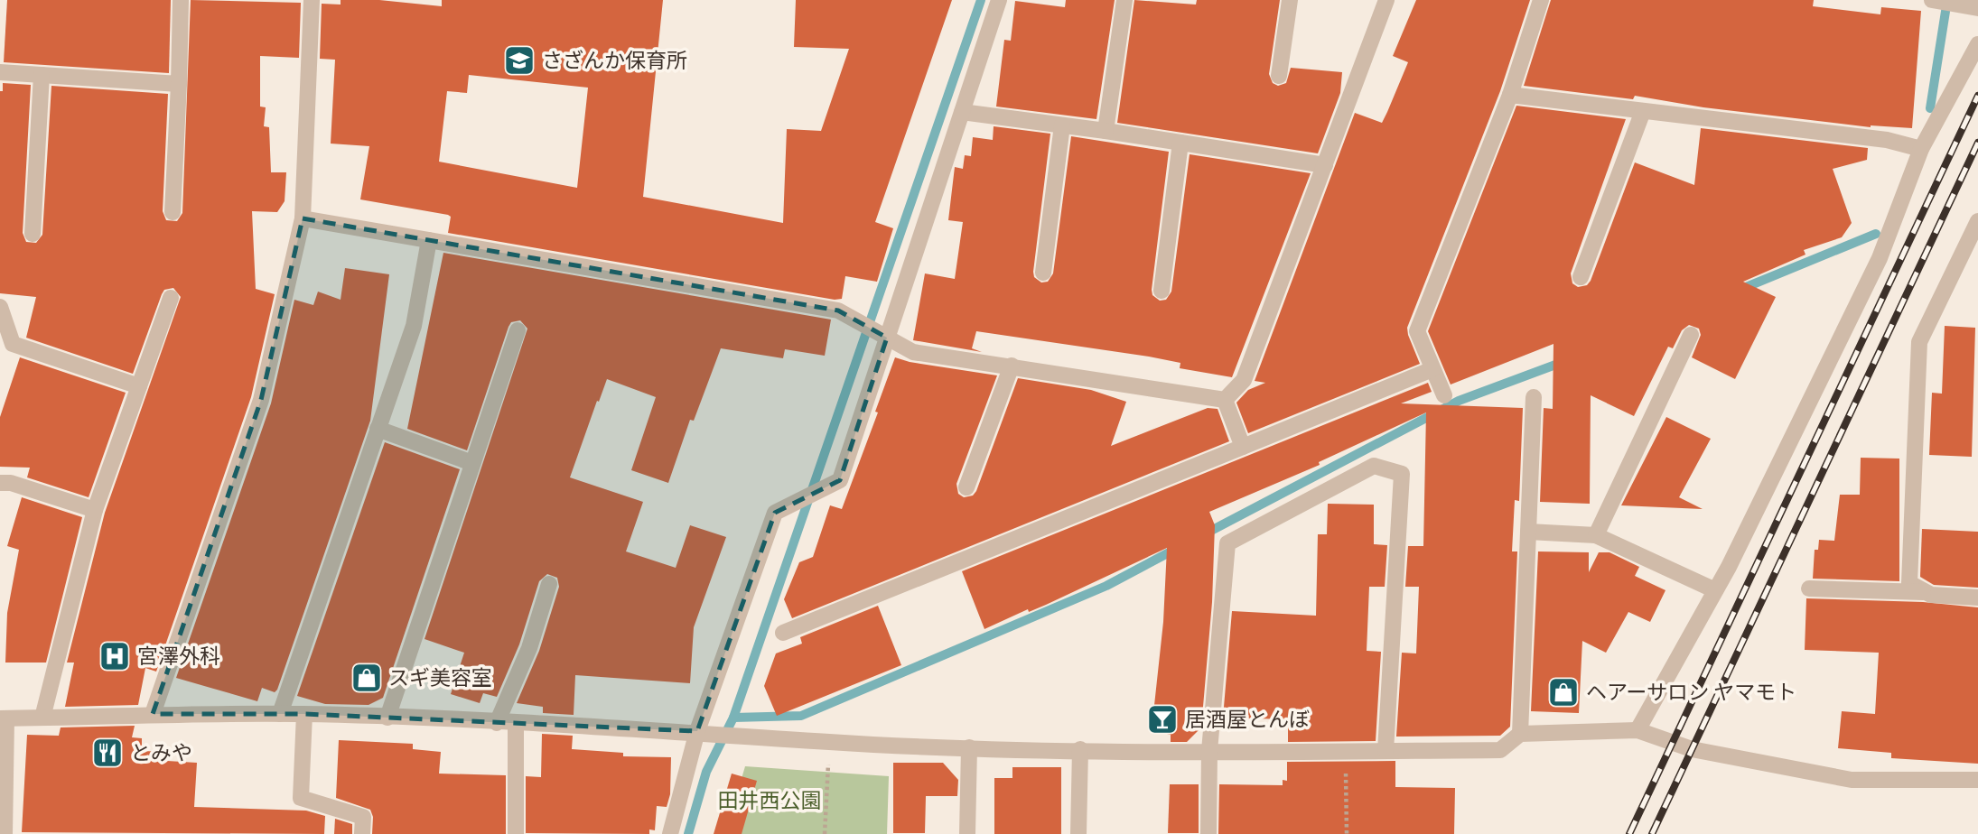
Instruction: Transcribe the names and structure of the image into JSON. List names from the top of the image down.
{
  "parks": ["田井西公園"],
  "places": {
    "school or university": ["さざんか保育所"],
    "hospital": ["宮澤外科"],
    "shop": ["スギ美容室", "ヘアーサロン ヤマモト"],
    "bar": ["居酒屋とんぼ"],
    "restaurant": ["とみや"]
  }
}
